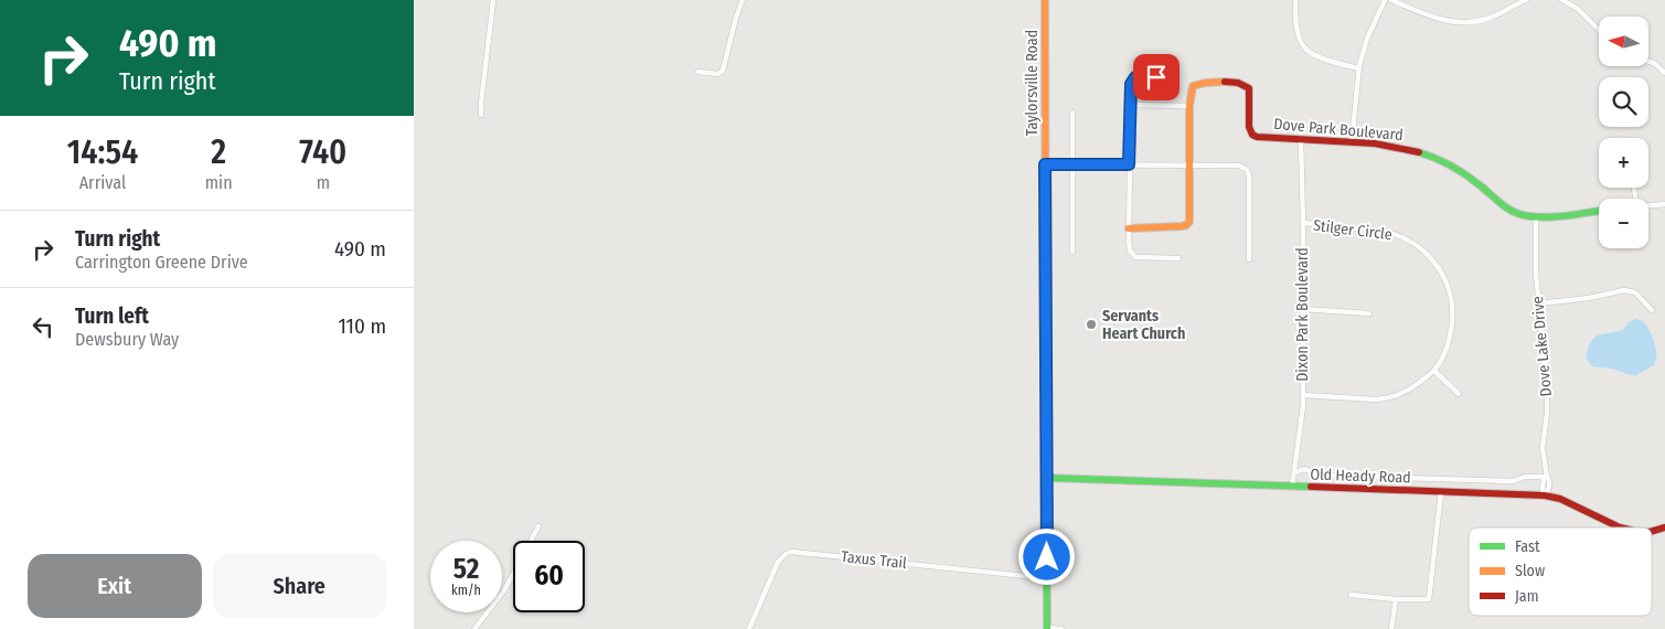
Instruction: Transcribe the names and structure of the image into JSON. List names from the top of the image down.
{
  "streets": {
    "street": [
      "Taylorsville Road",
      "Dove Park Boulevard",
      "Stilger Circle",
      "Dixon Park Boulevard",
      "Dove Lake Drive",
      "Old Heady Road",
      "Taxus Trail"
    ]
  },
  "crossings": [
    ["Taylorsville Road", "Old Heady Road"],
    ["Taylorsville Road", "Taxus Trail"],
    ["Dove Park Boulevard", "Dixon Park Boulevard"],
    ["Dove Park Boulevard", "Dove Lake Drive"],
    ["Stilger Circle", "Dixon Park Boulevard"],
    ["Dixon Park Boulevard", "Old Heady Road"],
    ["Dove Lake Drive", "Old Heady Road"]
  ],
  "places": ["Servants Heart Church"],
  "legend": ["Fast", "Slow", "Jam"],
  "north": "left",
  "page": {
    "turn": ["490 m", "Turn right"],
    "map_buttons": ["+", "−"],
    "eta": [
      "14:54",
      "Arrival",
      "2",
      "min",
      "740",
      "m"
    ],
    "list": [
      {
        "name": "Turn right",
        "note": "Carrington Greene Drive",
        "value": "490 m"
      },
      {
        "name": "Turn left",
        "note": "Dewsbury Way",
        "value": "110 m"
      }
    ],
    "speed": "52 km/h",
    "limit": "60",
    "buttons": ["Exit", "Share"]
  }
}
